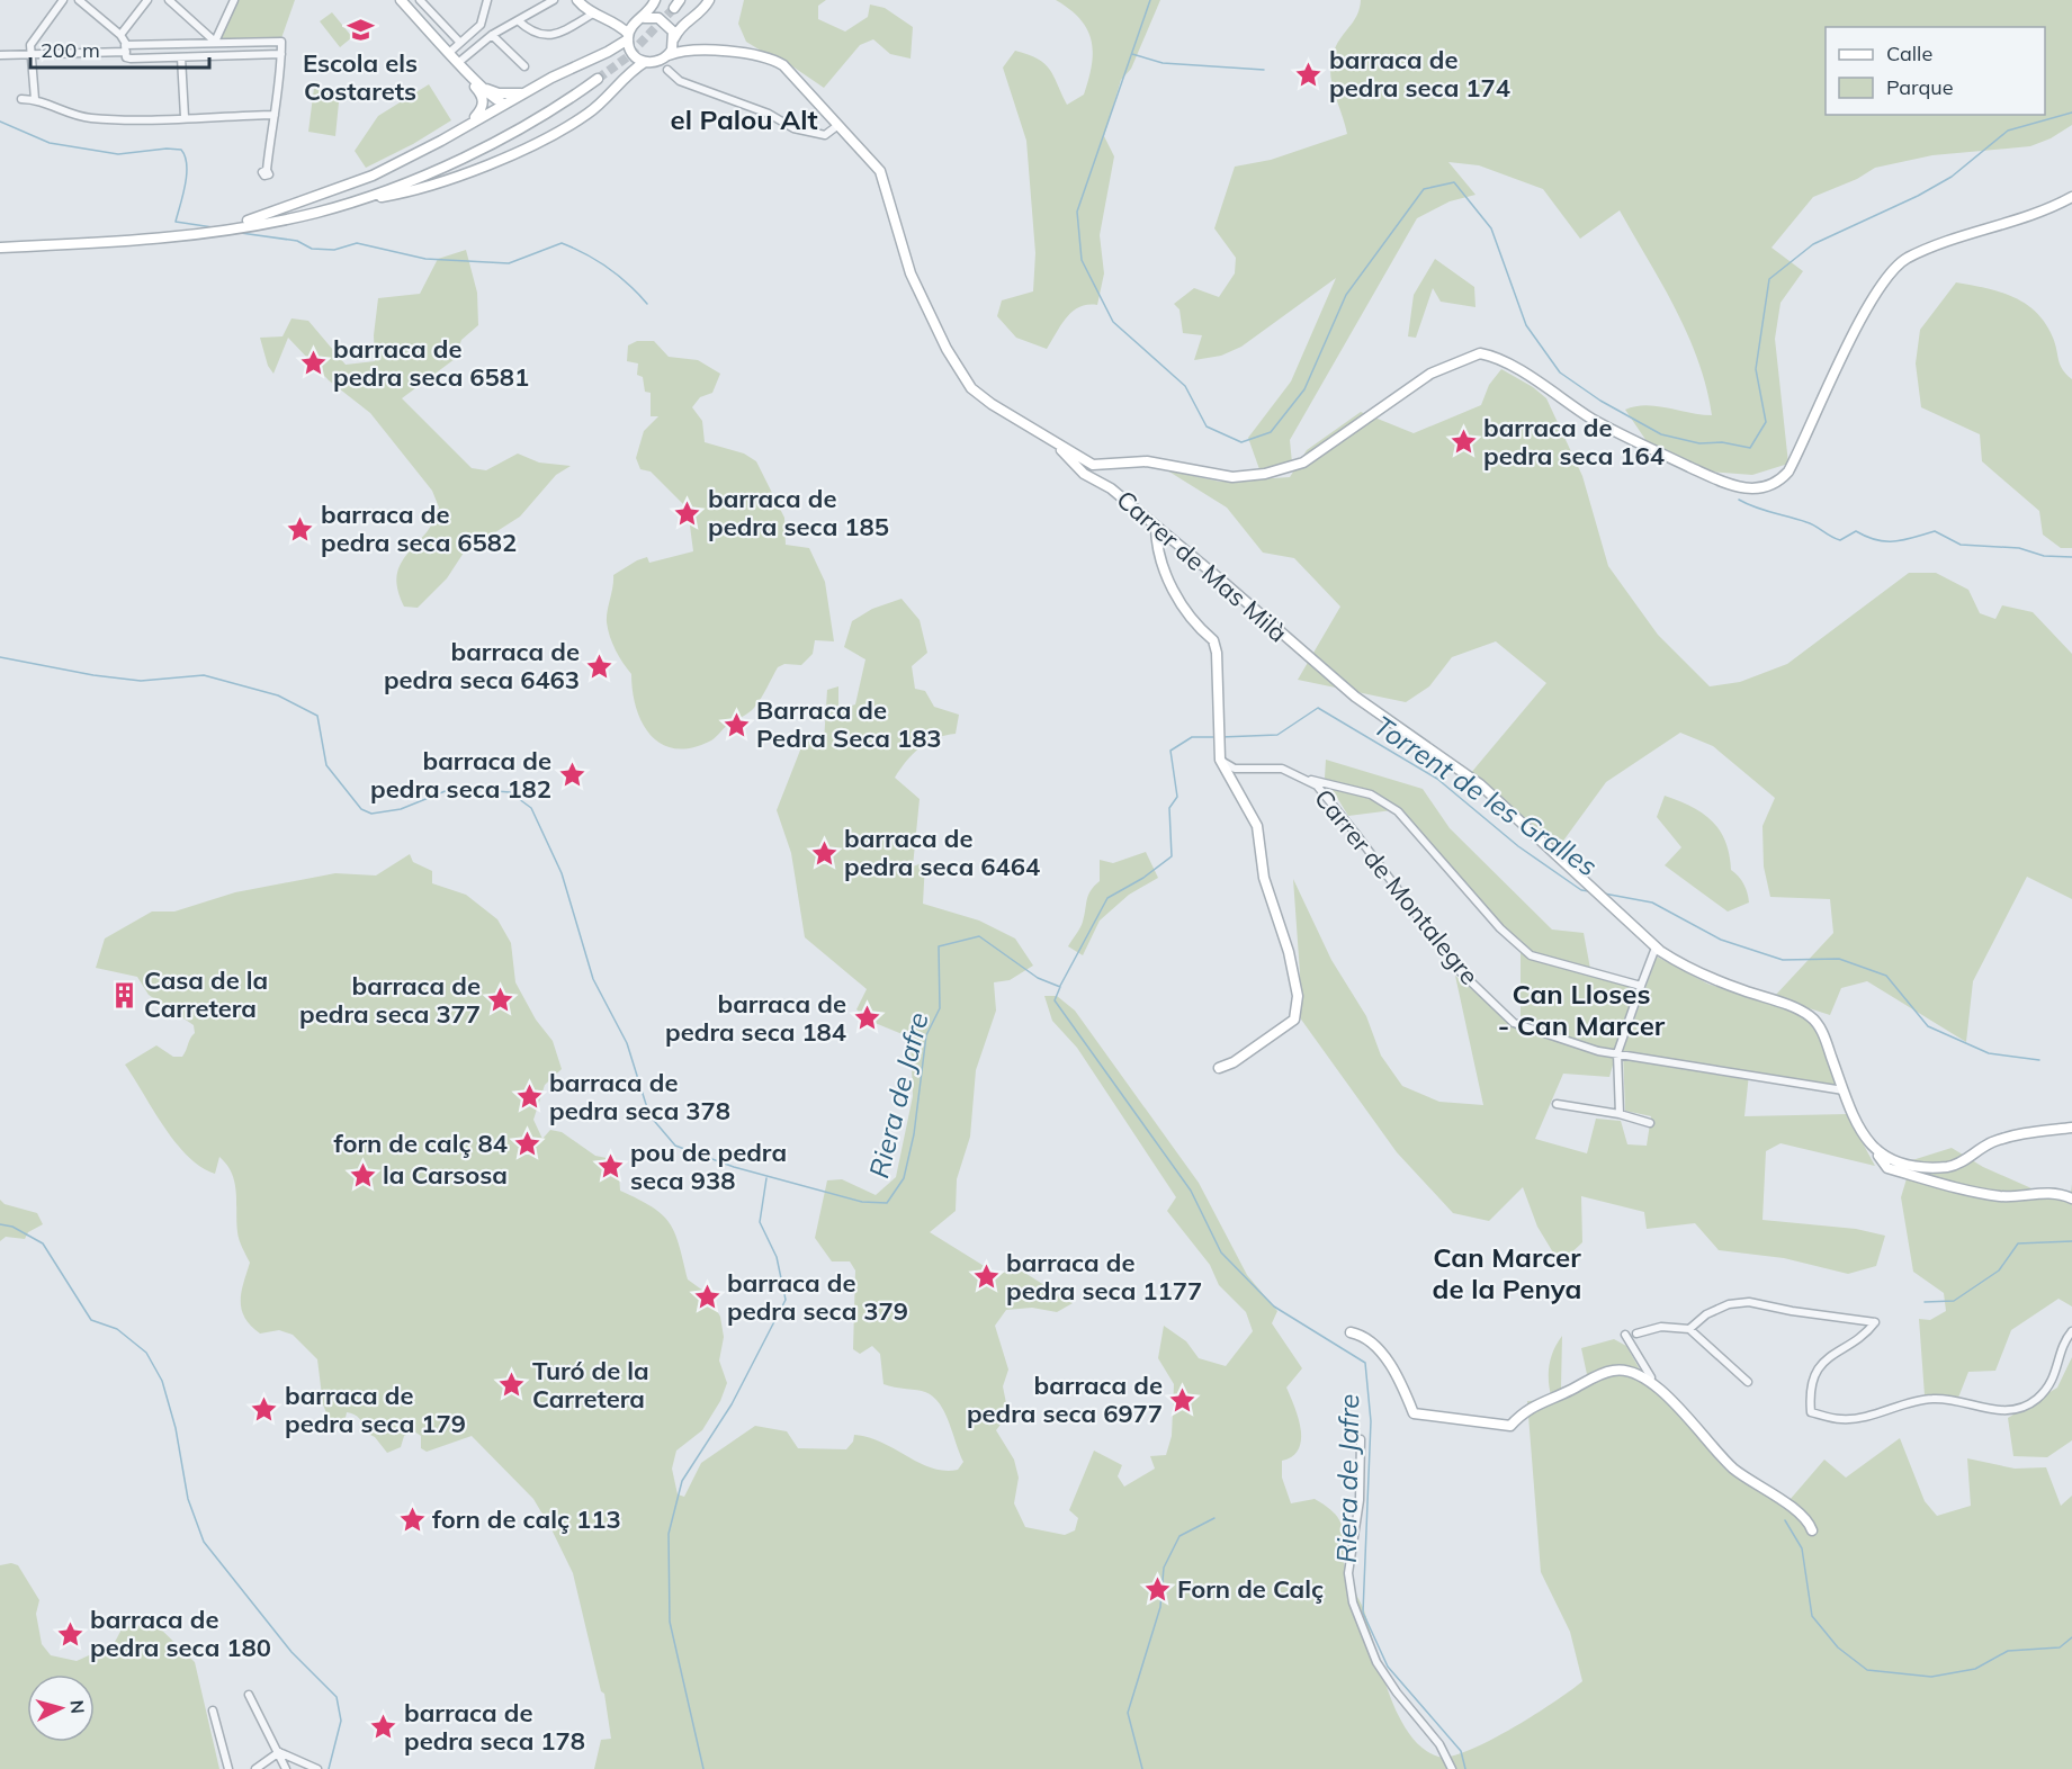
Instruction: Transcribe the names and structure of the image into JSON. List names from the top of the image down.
{
  "streets": {
    "street": ["Carrer de Mas Milà", "Carrer de Montalegre"]
  },
  "crossings": [
    ["Carrer de Mas Milà", "Carrer de Montalegre"]
  ],
  "districts": ["el Palou Alt", "Can Lloses - Can Marcer", "Can Marcer de la Penya"],
  "water": ["Torrent de les Gralles", "Riera de Jafre"],
  "places": {
    "school or university": ["Escola els Costarets"],
    "place": [
      "barraca de pedra seca 174",
      "barraca de pedra seca 6581",
      "barraca de pedra seca 164",
      "barraca de pedra seca 185",
      "barraca de pedra seca 6582",
      "barraca de pedra seca 6463",
      "Barraca de Pedra Seca 183",
      "barraca de pedra seca 182",
      "barraca de pedra seca 6464",
      "barraca de pedra seca 377",
      "barraca de pedra seca 184",
      "barraca de pedra seca 378",
      "forn de calç 84",
      "pou de pedra seca 938",
      "la Carsosa",
      "barraca de pedra seca 1177",
      "barraca de pedra seca 379",
      "Turó de la Carretera",
      "barraca de pedra seca 6977",
      "barraca de pedra seca 179",
      "forn de calç 113",
      "Forn de Calç",
      "barraca de pedra seca 180",
      "barraca de pedra seca 178"
    ],
    "building": ["Casa de la Carretera"]
  },
  "legend": ["Calle", "Parque"],
  "scale_bar": "200 m",
  "north": "right"
}
